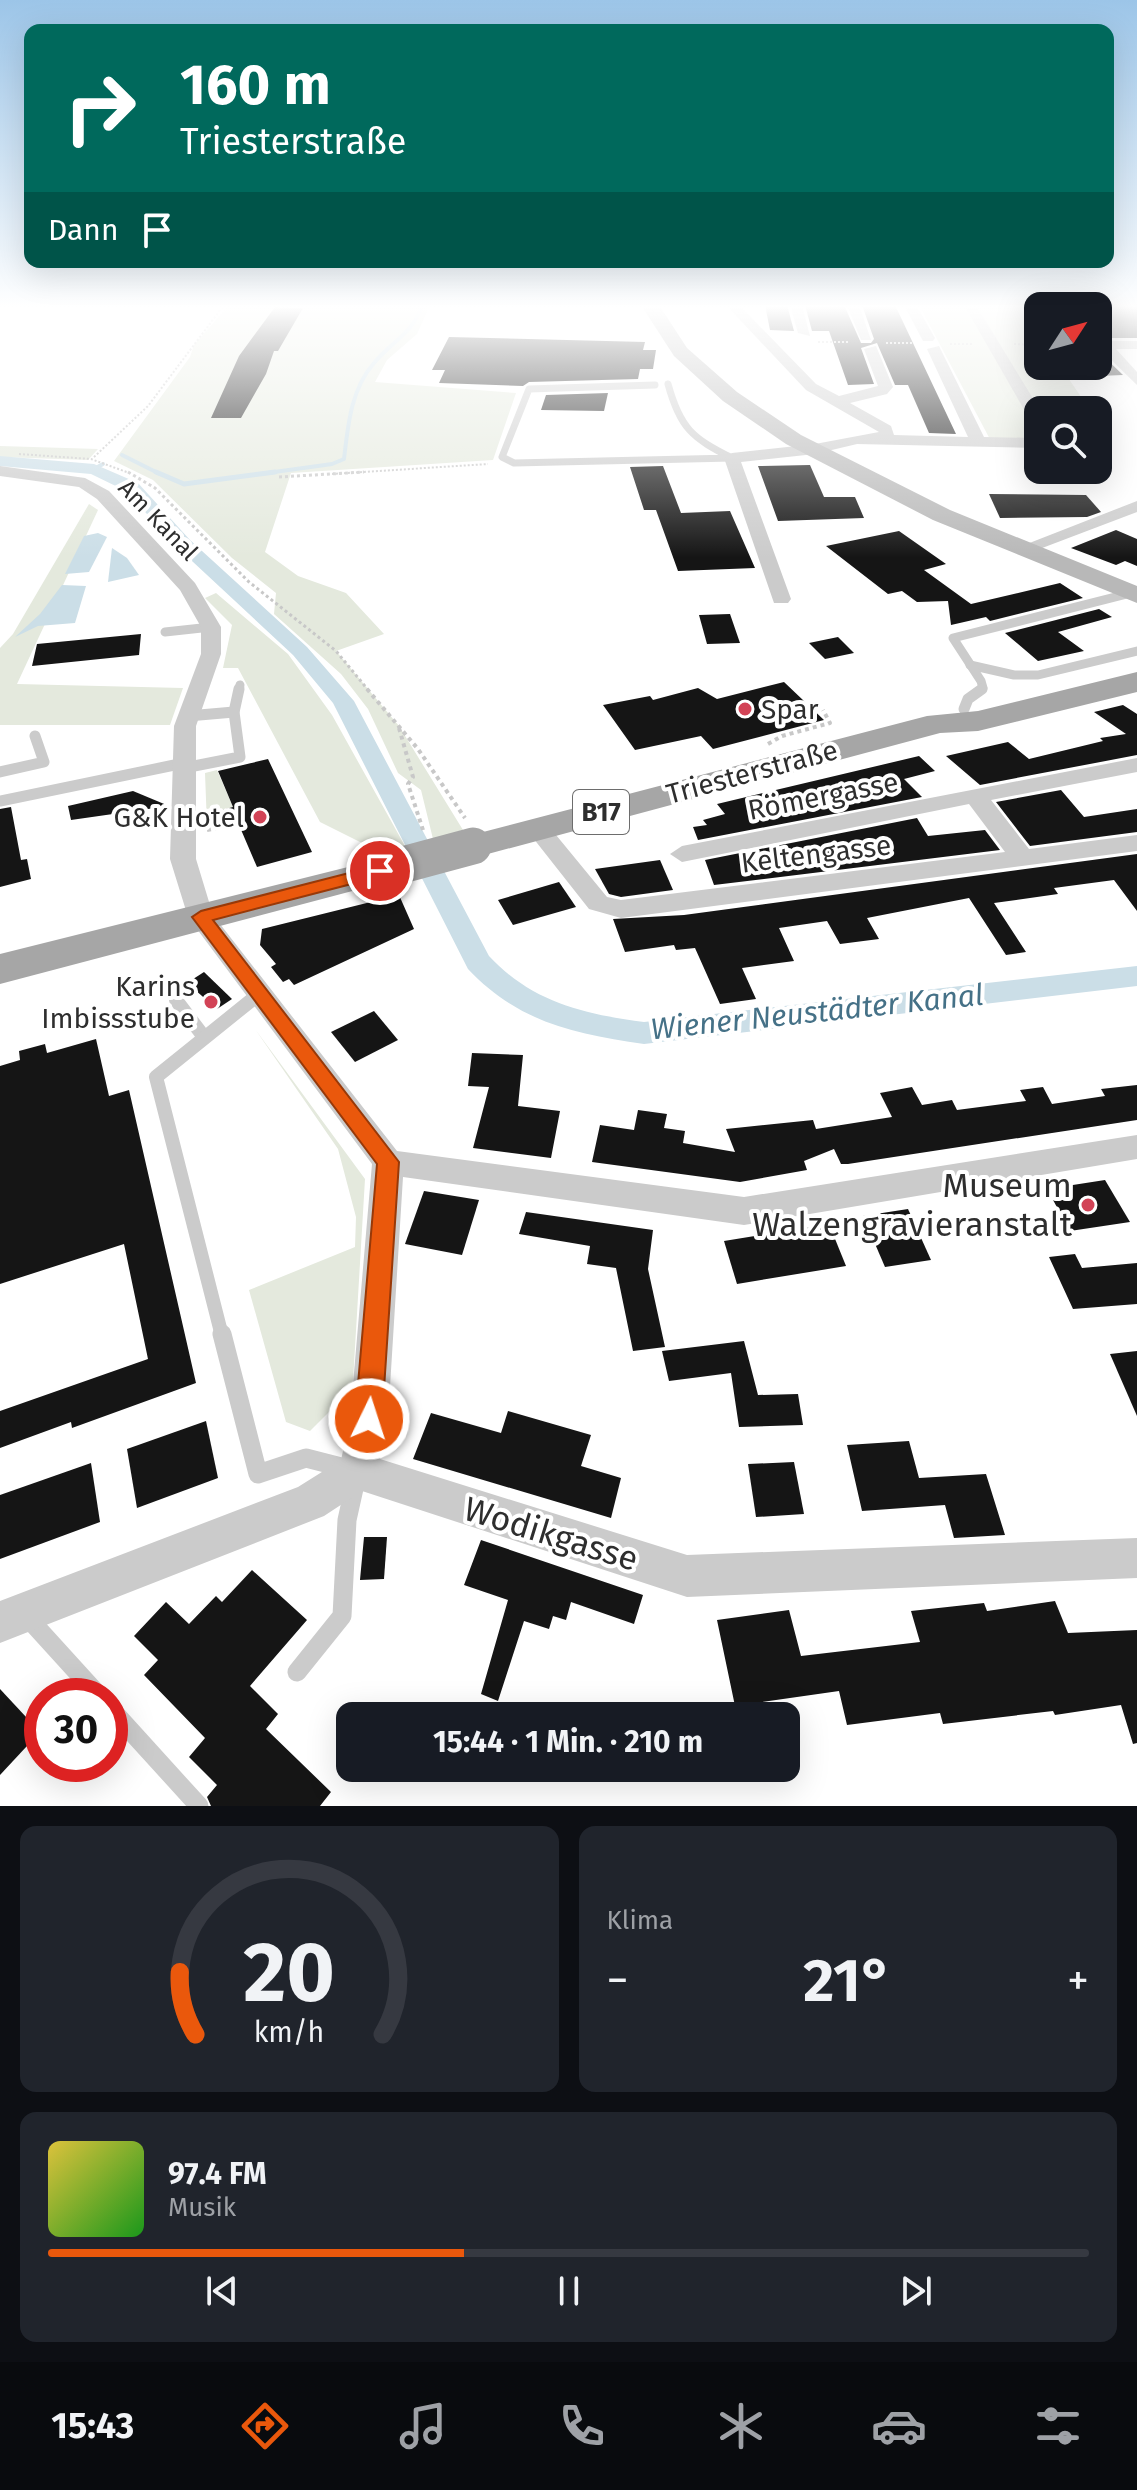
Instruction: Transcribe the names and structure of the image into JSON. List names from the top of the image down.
{
  "streets": {
    "main road": ["Triesterstraße", "B17"],
    "street": [
      "Am Kanal",
      "Römergasse",
      "Keltengasse",
      "Wodikgasse"
    ]
  },
  "crossings": [
    ["Triesterstraße", "B17"],
    ["Triesterstraße", "Keltengasse"]
  ],
  "water": ["Wiener Neustädter Kanal"],
  "places": [
    "Spar",
    "G&K Hotel",
    "Karins Imbissstube",
    "Museum Walzengravieranstalt"
  ],
  "north": "top right",
  "page": {
    "turn": ["160 m", "Triesterstraße"],
    "then": "Dann",
    "limit": "30",
    "trip": "15:44 · 1 Min. · 210 m",
    "tile": "Klima",
    "heat": ["−", "21°", "+"],
    "song": ["97.4 FM", "Musik"],
    "tabs": "15:43",
    "gauge": ["20", "km/h"]
  }
}
